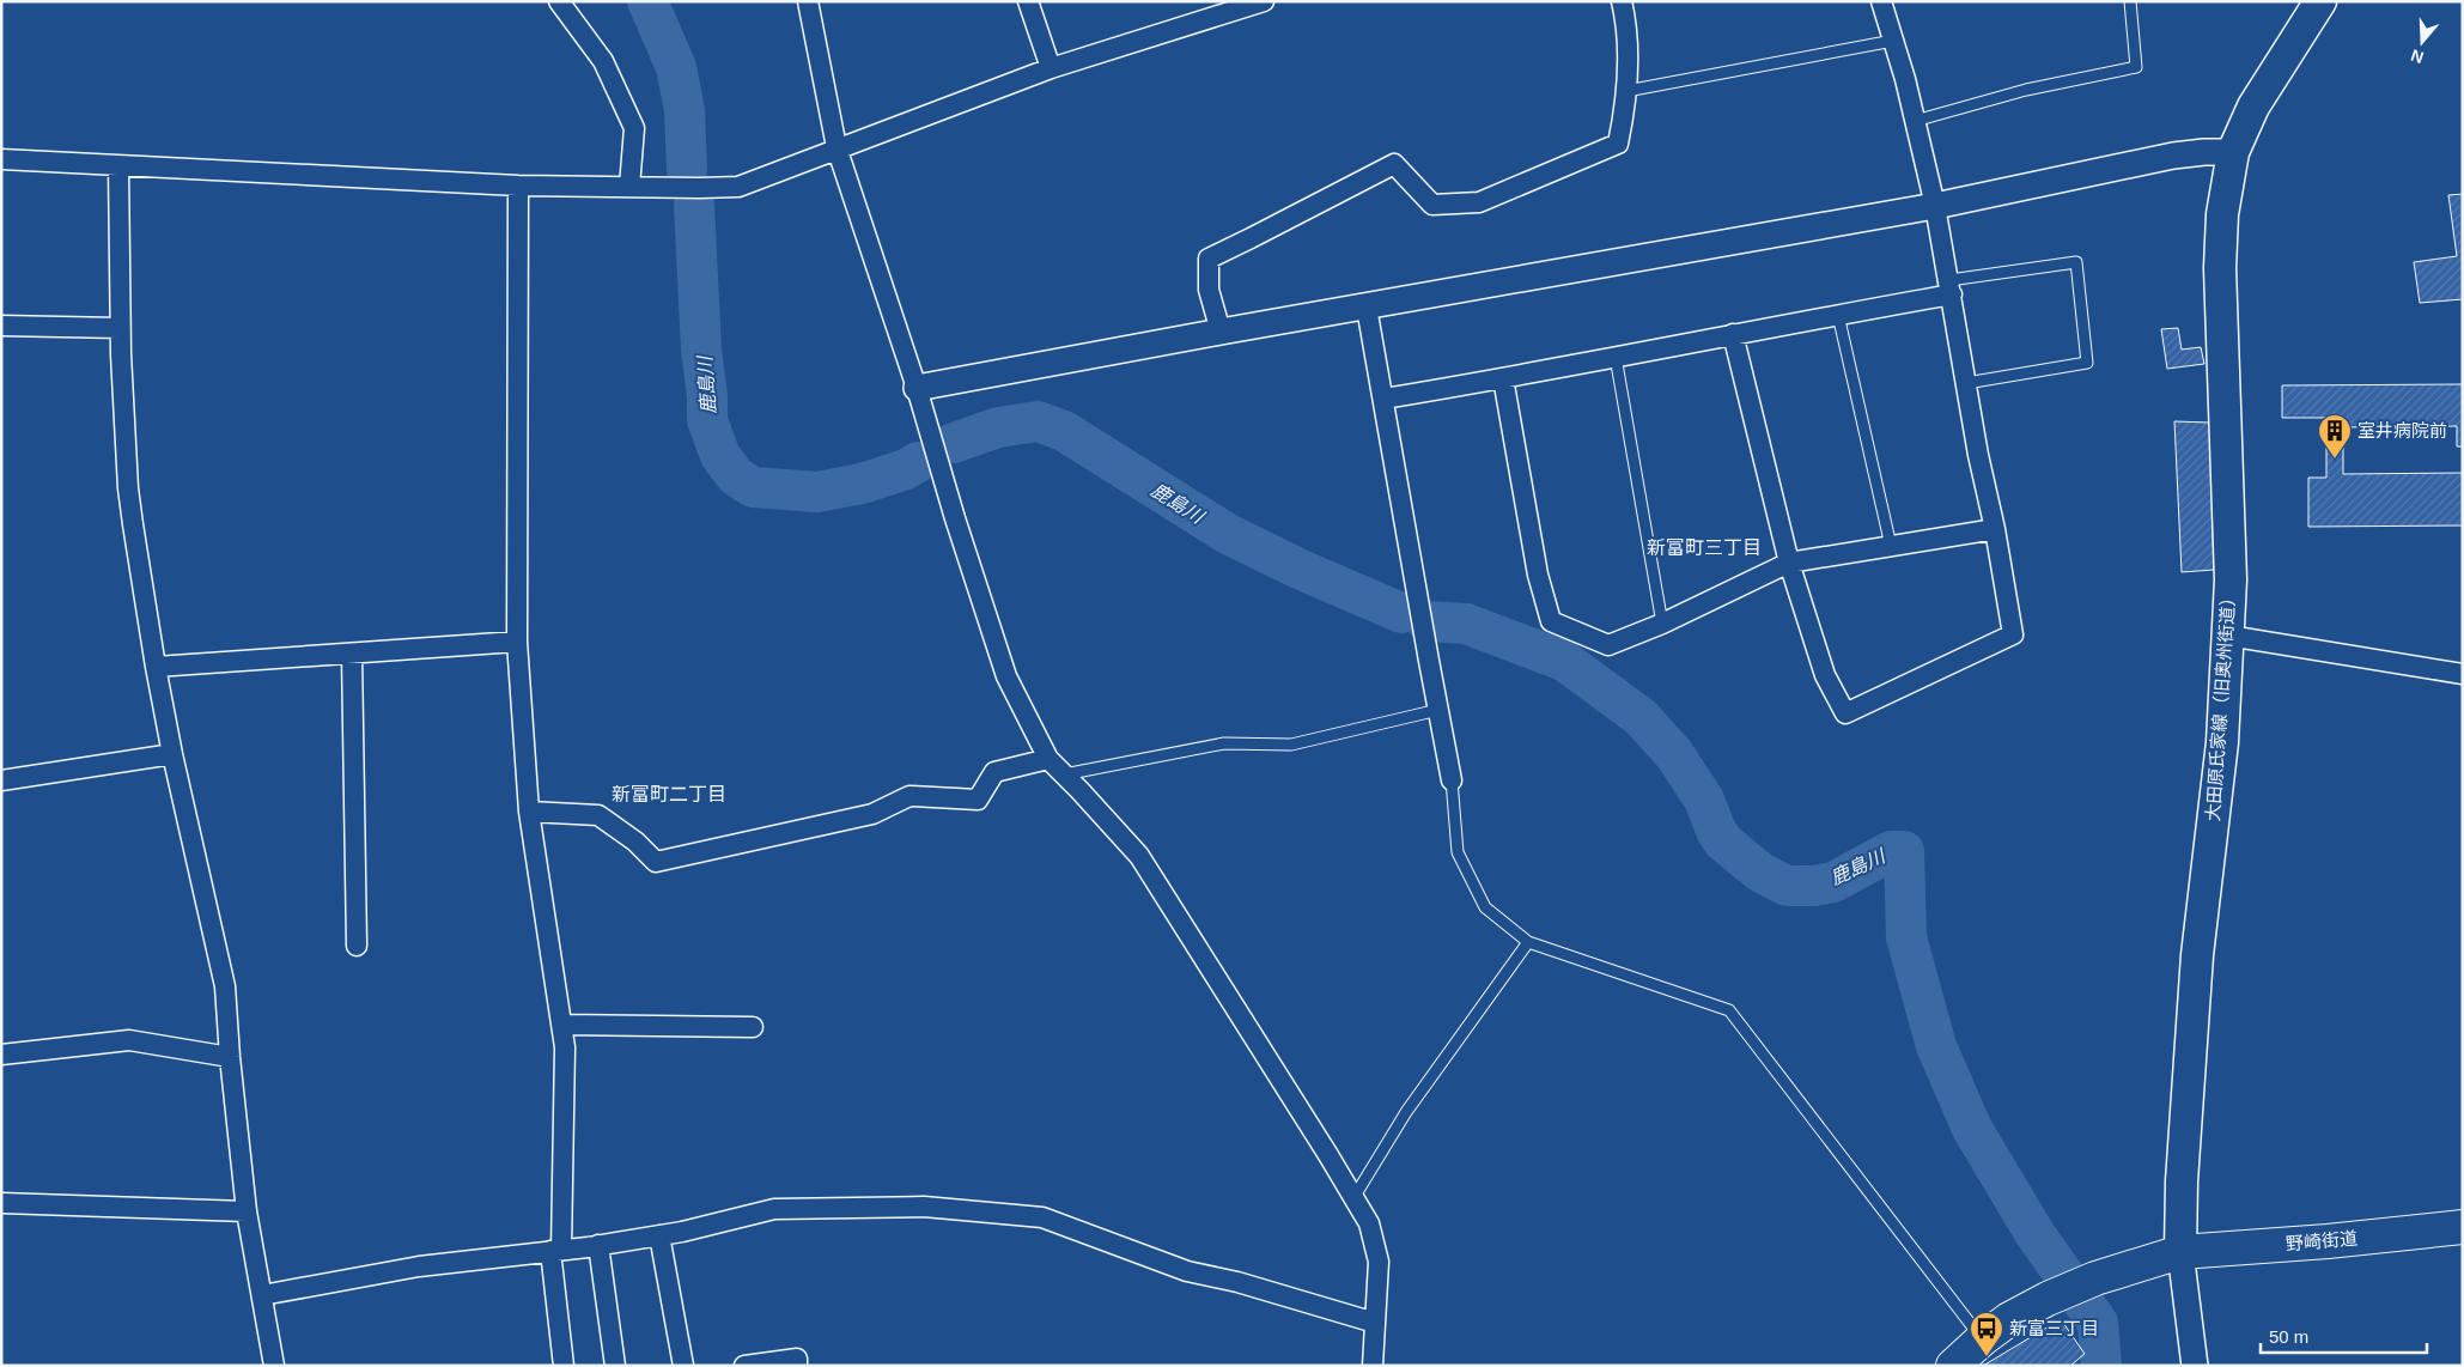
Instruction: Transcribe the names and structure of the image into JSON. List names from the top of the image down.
{
  "streets": {
    "highway": ["野崎街道"],
    "main road": ["大田原氏家線（旧奥州街道）"]
  },
  "crossings": [
    ["大田原氏家線（旧奥州街道）", "野崎街道"]
  ],
  "districts": ["新富町三丁目", "新富町二丁目"],
  "water": ["鹿島川"],
  "places": {
    "building": ["室井病院前"],
    "bus stop": ["新富三丁目"]
  },
  "scale_bar": "50 m",
  "north": "bottom"
}
